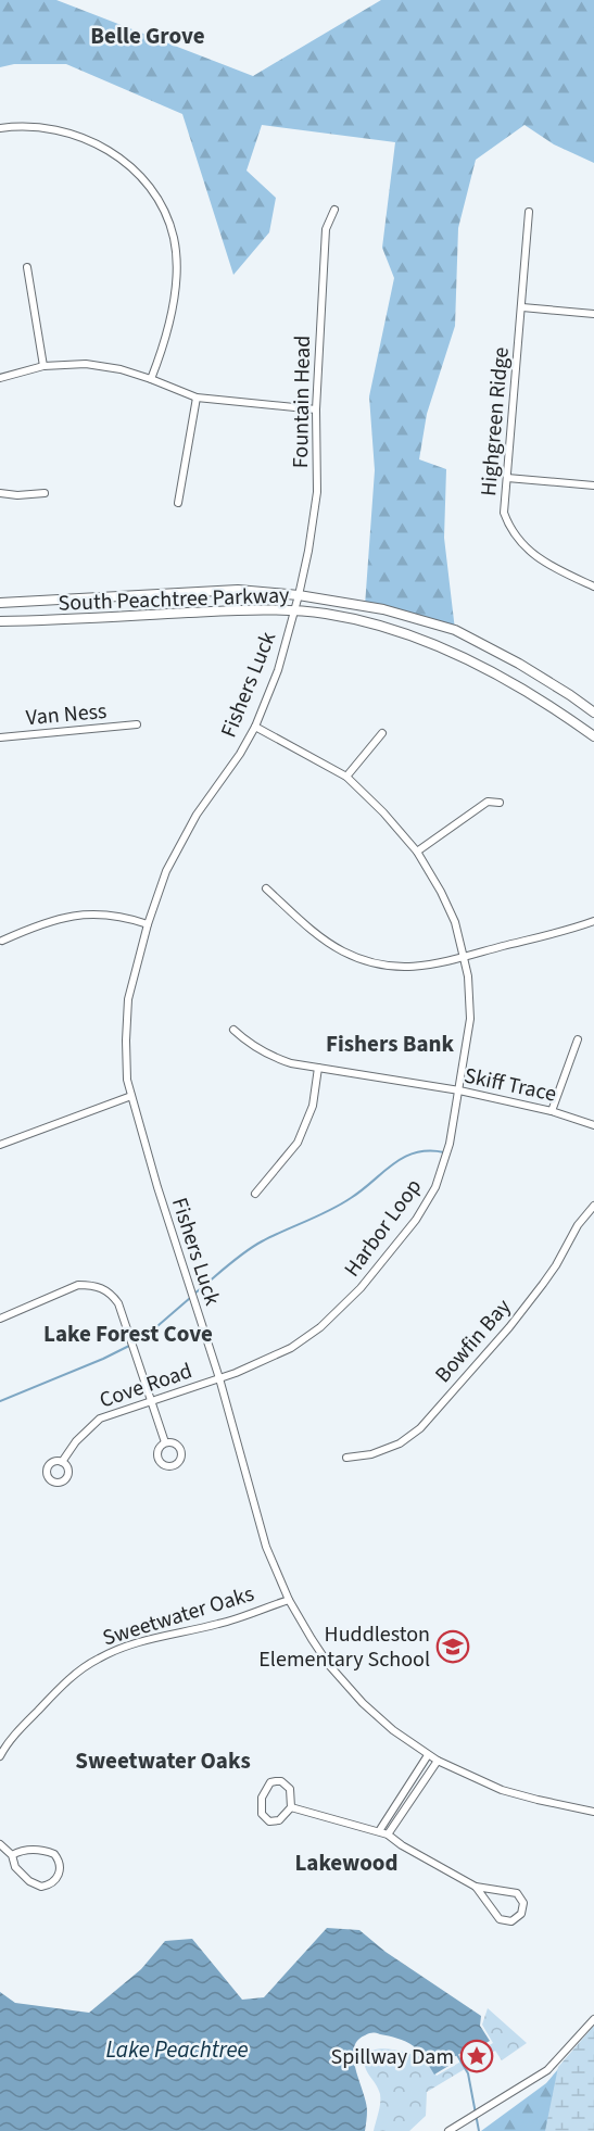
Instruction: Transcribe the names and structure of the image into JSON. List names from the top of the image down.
{
  "streets": {
    "main road": ["South Peachtree Parkway"],
    "street": [
      "Fountain Head",
      "Highgreen Ridge",
      "Fishers Luck",
      "Van Ness",
      "Skiff Trace",
      "Harbor Loop",
      "Bowfin Bay",
      "Cove Road",
      "Sweetwater Oaks"
    ]
  },
  "crossings": [
    ["Fountain Head", "South Peachtree Parkway"],
    ["Fountain Head", "Fishers Luck"],
    ["South Peachtree Parkway", "Fishers Luck"],
    ["Fishers Luck", "Harbor Loop"],
    ["Fishers Luck", "Cove Road"],
    ["Fishers Luck", "Sweetwater Oaks"],
    ["Skiff Trace", "Harbor Loop"],
    ["Harbor Loop", "Cove Road"]
  ],
  "districts": [
    "Belle Grove",
    "Fishers Bank",
    "Lake Forest Cove",
    "Sweetwater Oaks",
    "Lakewood"
  ],
  "water": ["Lake Peachtree"],
  "places": {
    "school or university": ["Huddleston Elementary School"],
    "place": ["Spillway Dam"]
  }
}
